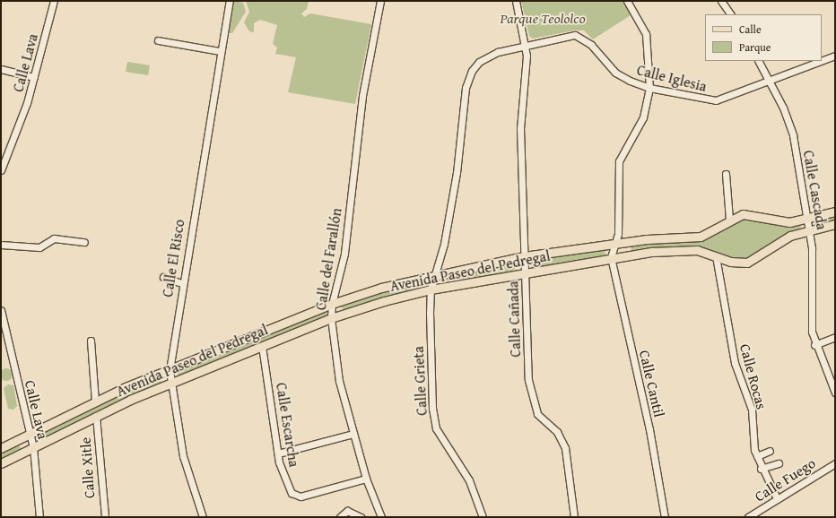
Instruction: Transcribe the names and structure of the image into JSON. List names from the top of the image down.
{
  "streets": {
    "main road": ["Avenida Paseo del Pedregal"],
    "street": [
      "Calle Lava",
      "Calle Iglesia",
      "Calle Cascada",
      "Calle El Risco",
      "Calle del Farallón",
      "Calle Cañada",
      "Calle Rocas",
      "Calle Grieta",
      "Calle Cantil",
      "Calle Escarcha",
      "Calle Xitle",
      "Calle Fuego"
    ]
  },
  "crossings": [
    ["Calle Lava", "Avenida Paseo del Pedregal"],
    ["Calle Iglesia", "Calle Cascada"],
    ["Calle Iglesia", "Avenida Paseo del Pedregal"],
    ["Calle Iglesia", "Calle Cañada"],
    ["Calle Iglesia", "Calle Grieta"],
    ["Calle Cascada", "Avenida Paseo del Pedregal"],
    ["Calle El Risco", "Avenida Paseo del Pedregal"],
    ["Calle del Farallón", "Avenida Paseo del Pedregal"],
    ["Calle del Farallón", "Calle Escarcha"],
    ["Avenida Paseo del Pedregal", "Calle Cañada"],
    ["Avenida Paseo del Pedregal", "Calle Rocas"],
    ["Avenida Paseo del Pedregal", "Calle Grieta"],
    ["Avenida Paseo del Pedregal", "Calle Cantil"],
    ["Avenida Paseo del Pedregal", "Calle Escarcha"],
    ["Avenida Paseo del Pedregal", "Calle Xitle"],
    ["Calle Rocas", "Calle Fuego"]
  ],
  "parks": ["Parque Teololco"],
  "legend": ["Calle", "Parque"]
}
